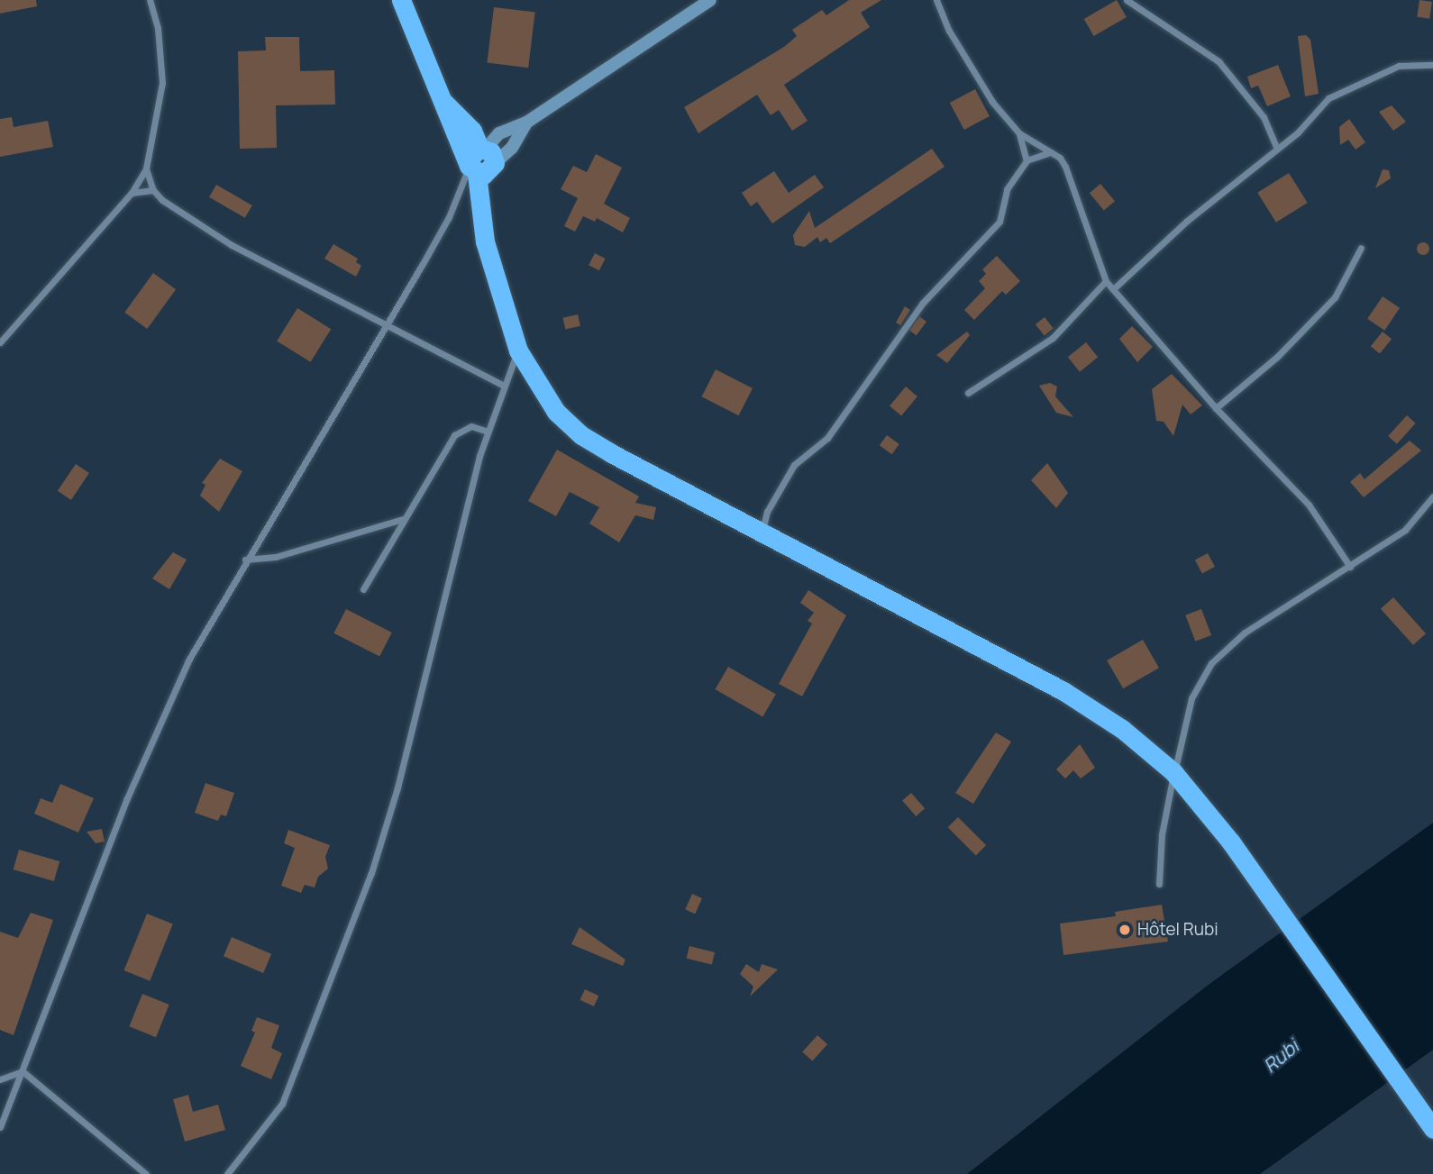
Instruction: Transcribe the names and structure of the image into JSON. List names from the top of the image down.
{
  "water": ["Rubi"],
  "places": ["Hôtel Rubi"]
}
